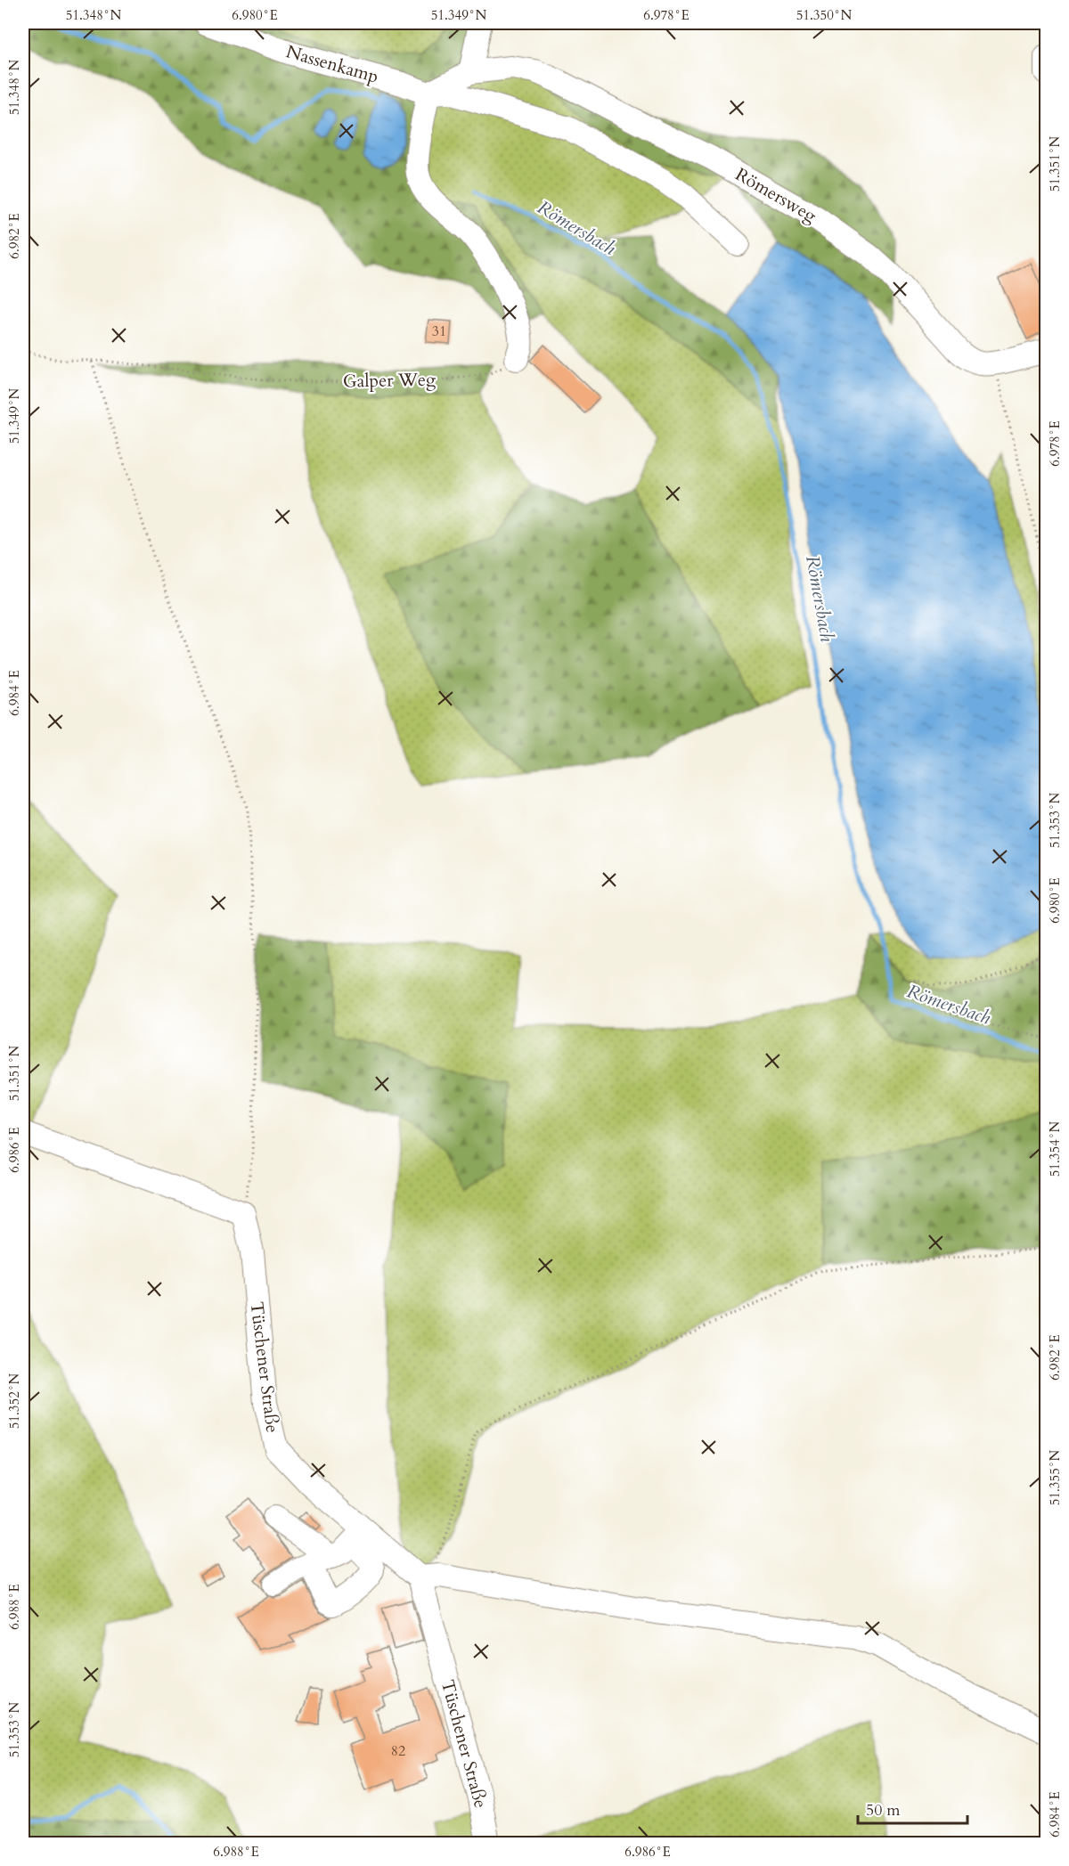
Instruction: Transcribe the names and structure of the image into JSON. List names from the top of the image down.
{
  "streets": {
    "street": ["Nassenkamp", "Römersweg", "Tüschener Straße"],
    "path": ["Galper Weg"]
  },
  "water": ["Römersbach"],
  "house_numbers": ["31", "82"],
  "scale_bar": "50 m",
  "coordinates": [
    "51.348°N",
    "6.980°E",
    "51.349°N",
    "6.978°E",
    "51.350°N",
    "51.351°N",
    "6.982°E",
    "6.984°E",
    "51.353°N",
    "51.354°N",
    "6.986°E",
    "51.352°N",
    "51.355°N",
    "6.988°E"
  ]
}
